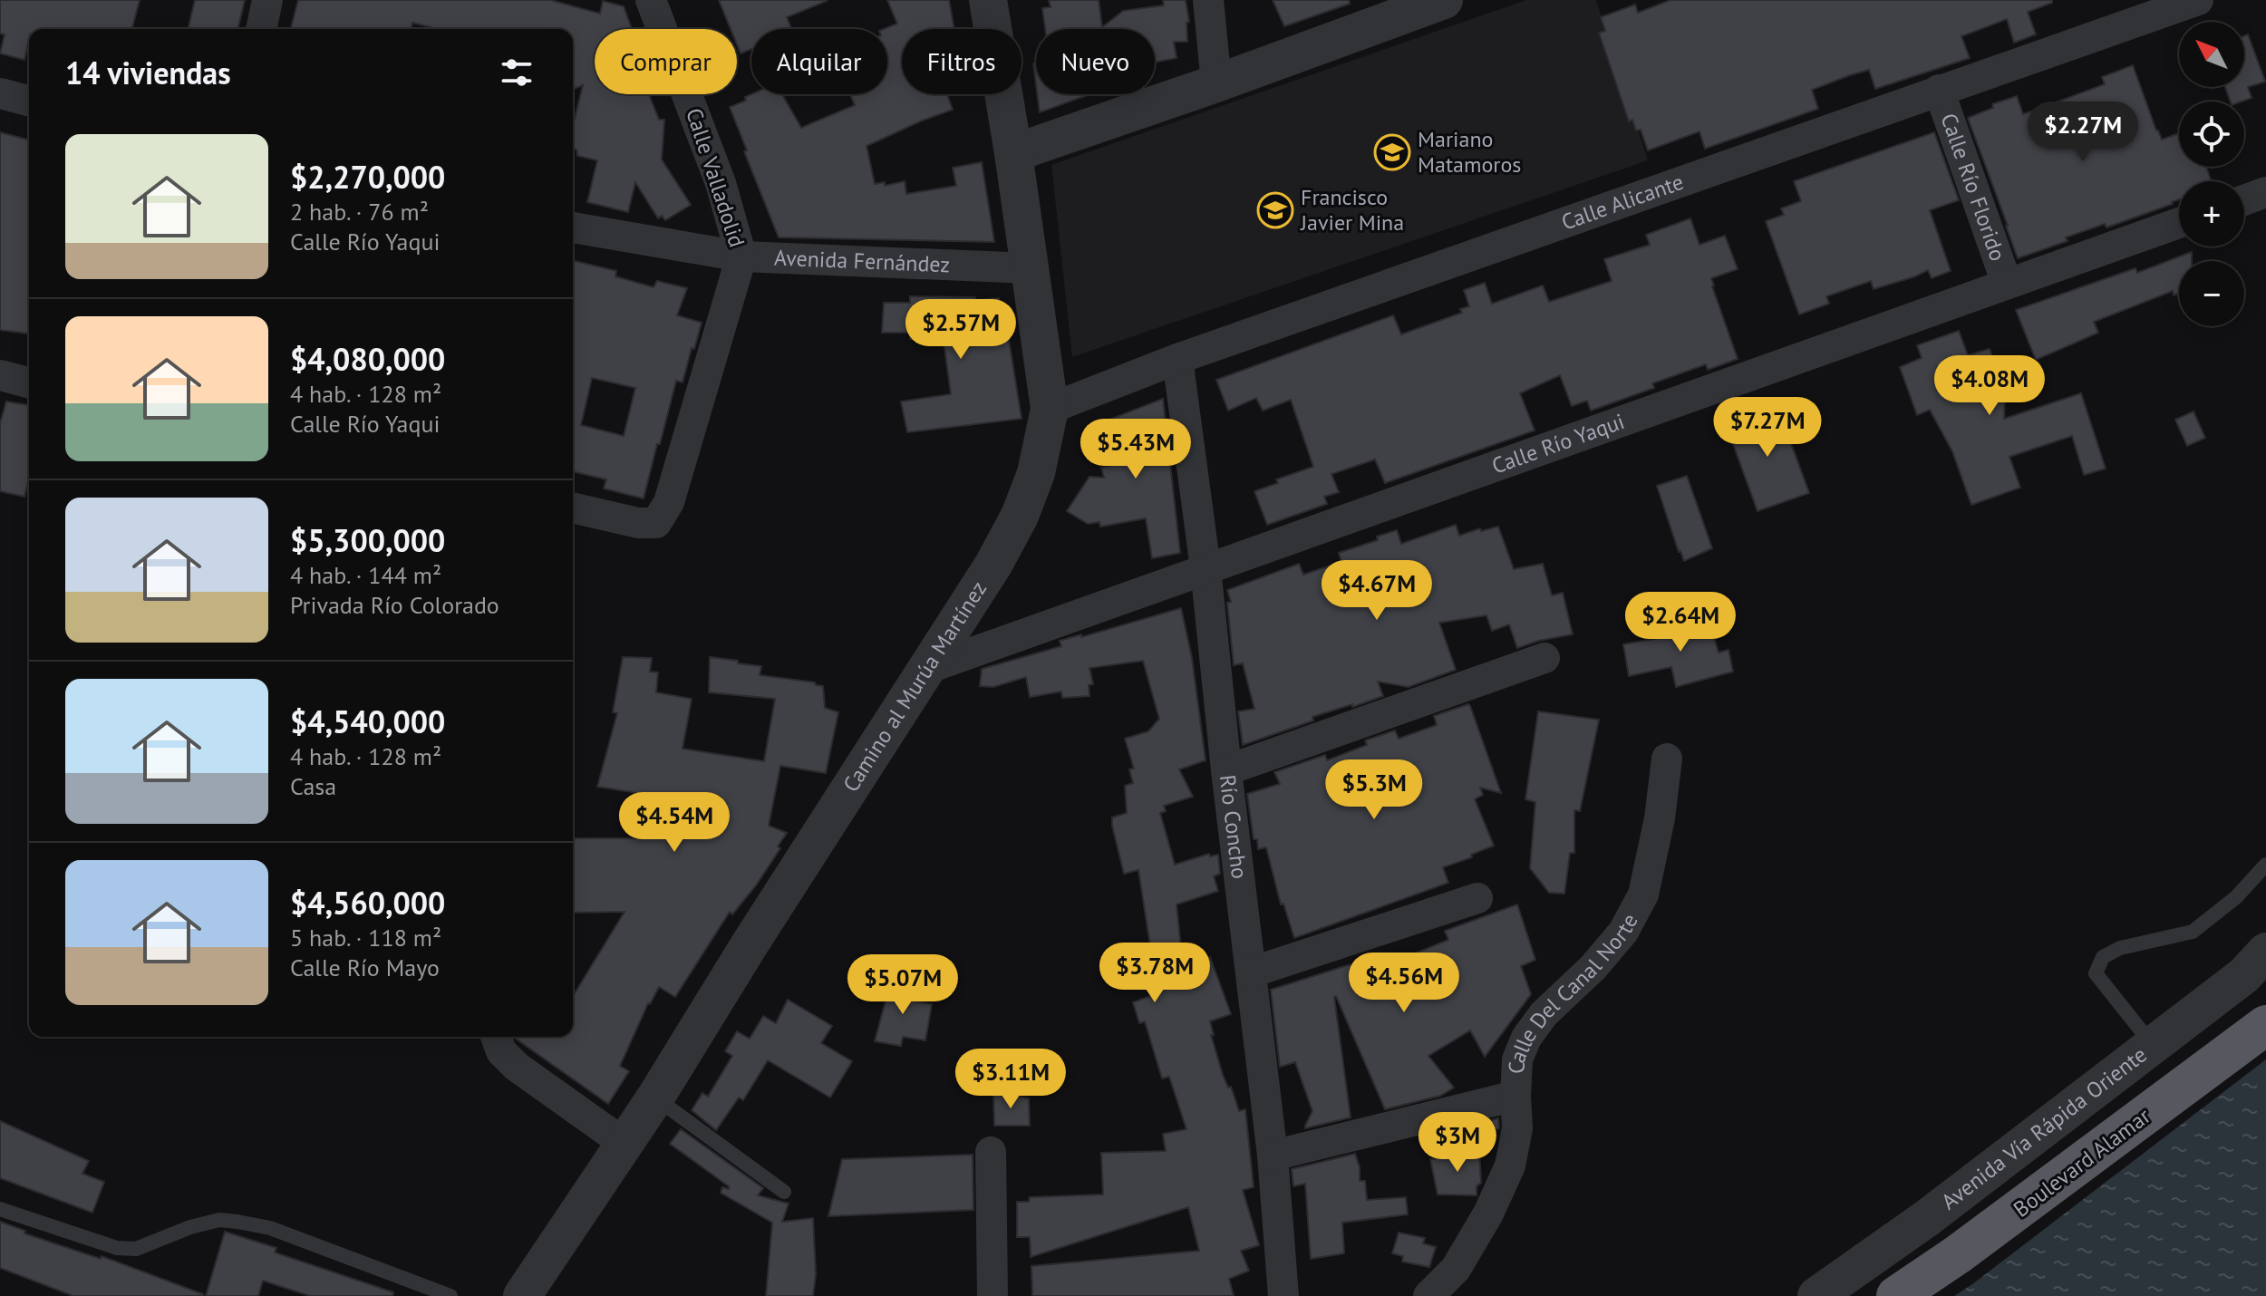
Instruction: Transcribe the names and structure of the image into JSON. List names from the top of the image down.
{
  "streets": {
    "highway": ["Boulevard Alamar"],
    "street": [
      "Calle Valladolid",
      "Calle Río Florido",
      "Calle Alicante",
      "Avenida Fernández",
      "Calle Río Yaqui",
      "Camino al Murúa Martínez",
      "Río Concho",
      "Calle Del Canal Norte",
      "Avenida Vía Rápida Oriente"
    ]
  },
  "crossings": [
    ["Calle Valladolid", "Avenida Fernández"],
    ["Calle Río Florido", "Calle Alicante"],
    ["Calle Río Florido", "Calle Río Yaqui"],
    ["Calle Alicante", "Camino al Murúa Martínez"],
    ["Calle Alicante", "Río Concho"],
    ["Avenida Fernández", "Camino al Murúa Martínez"],
    ["Calle Río Yaqui", "Camino al Murúa Martínez"],
    ["Calle Río Yaqui", "Río Concho"]
  ],
  "places": {
    "school or university": ["Mariano Matamoros", "Francisco Javier Mina"]
  },
  "north": "top left",
  "page": {
    "map_buttons": ["+", "−"],
    "chip": [
      "Comprar",
      "Alquilar",
      "Filtros",
      "Nuevo"
    ],
    "heading": "14 viviendas",
    "price": [
      "$2.27M",
      "$2.57M",
      "$4.08M",
      "$7.27M",
      "$5.43M",
      "$4.67M",
      "$2.64M",
      "$5.3M",
      "$4.54M",
      "$3.78M",
      "$4.56M",
      "$5.07M",
      "$3.11M",
      "$3M"
    ],
    "list": [
      {
        "name": "$2,270,000",
        "note": "2 hab. · 76 m² · Calle Río Yaqui"
      },
      {
        "name": "$4,080,000",
        "note": "4 hab. · 128 m² · Calle Río Yaqui"
      },
      {
        "name": "$5,300,000",
        "note": "4 hab. · 144 m² · Privada Río Colorado"
      },
      {
        "name": "$4,540,000",
        "note": "4 hab. · 128 m² · Casa"
      },
      {
        "name": "$4,560,000",
        "note": "5 hab. · 118 m² · Calle Río Mayo"
      }
    ]
  }
}
